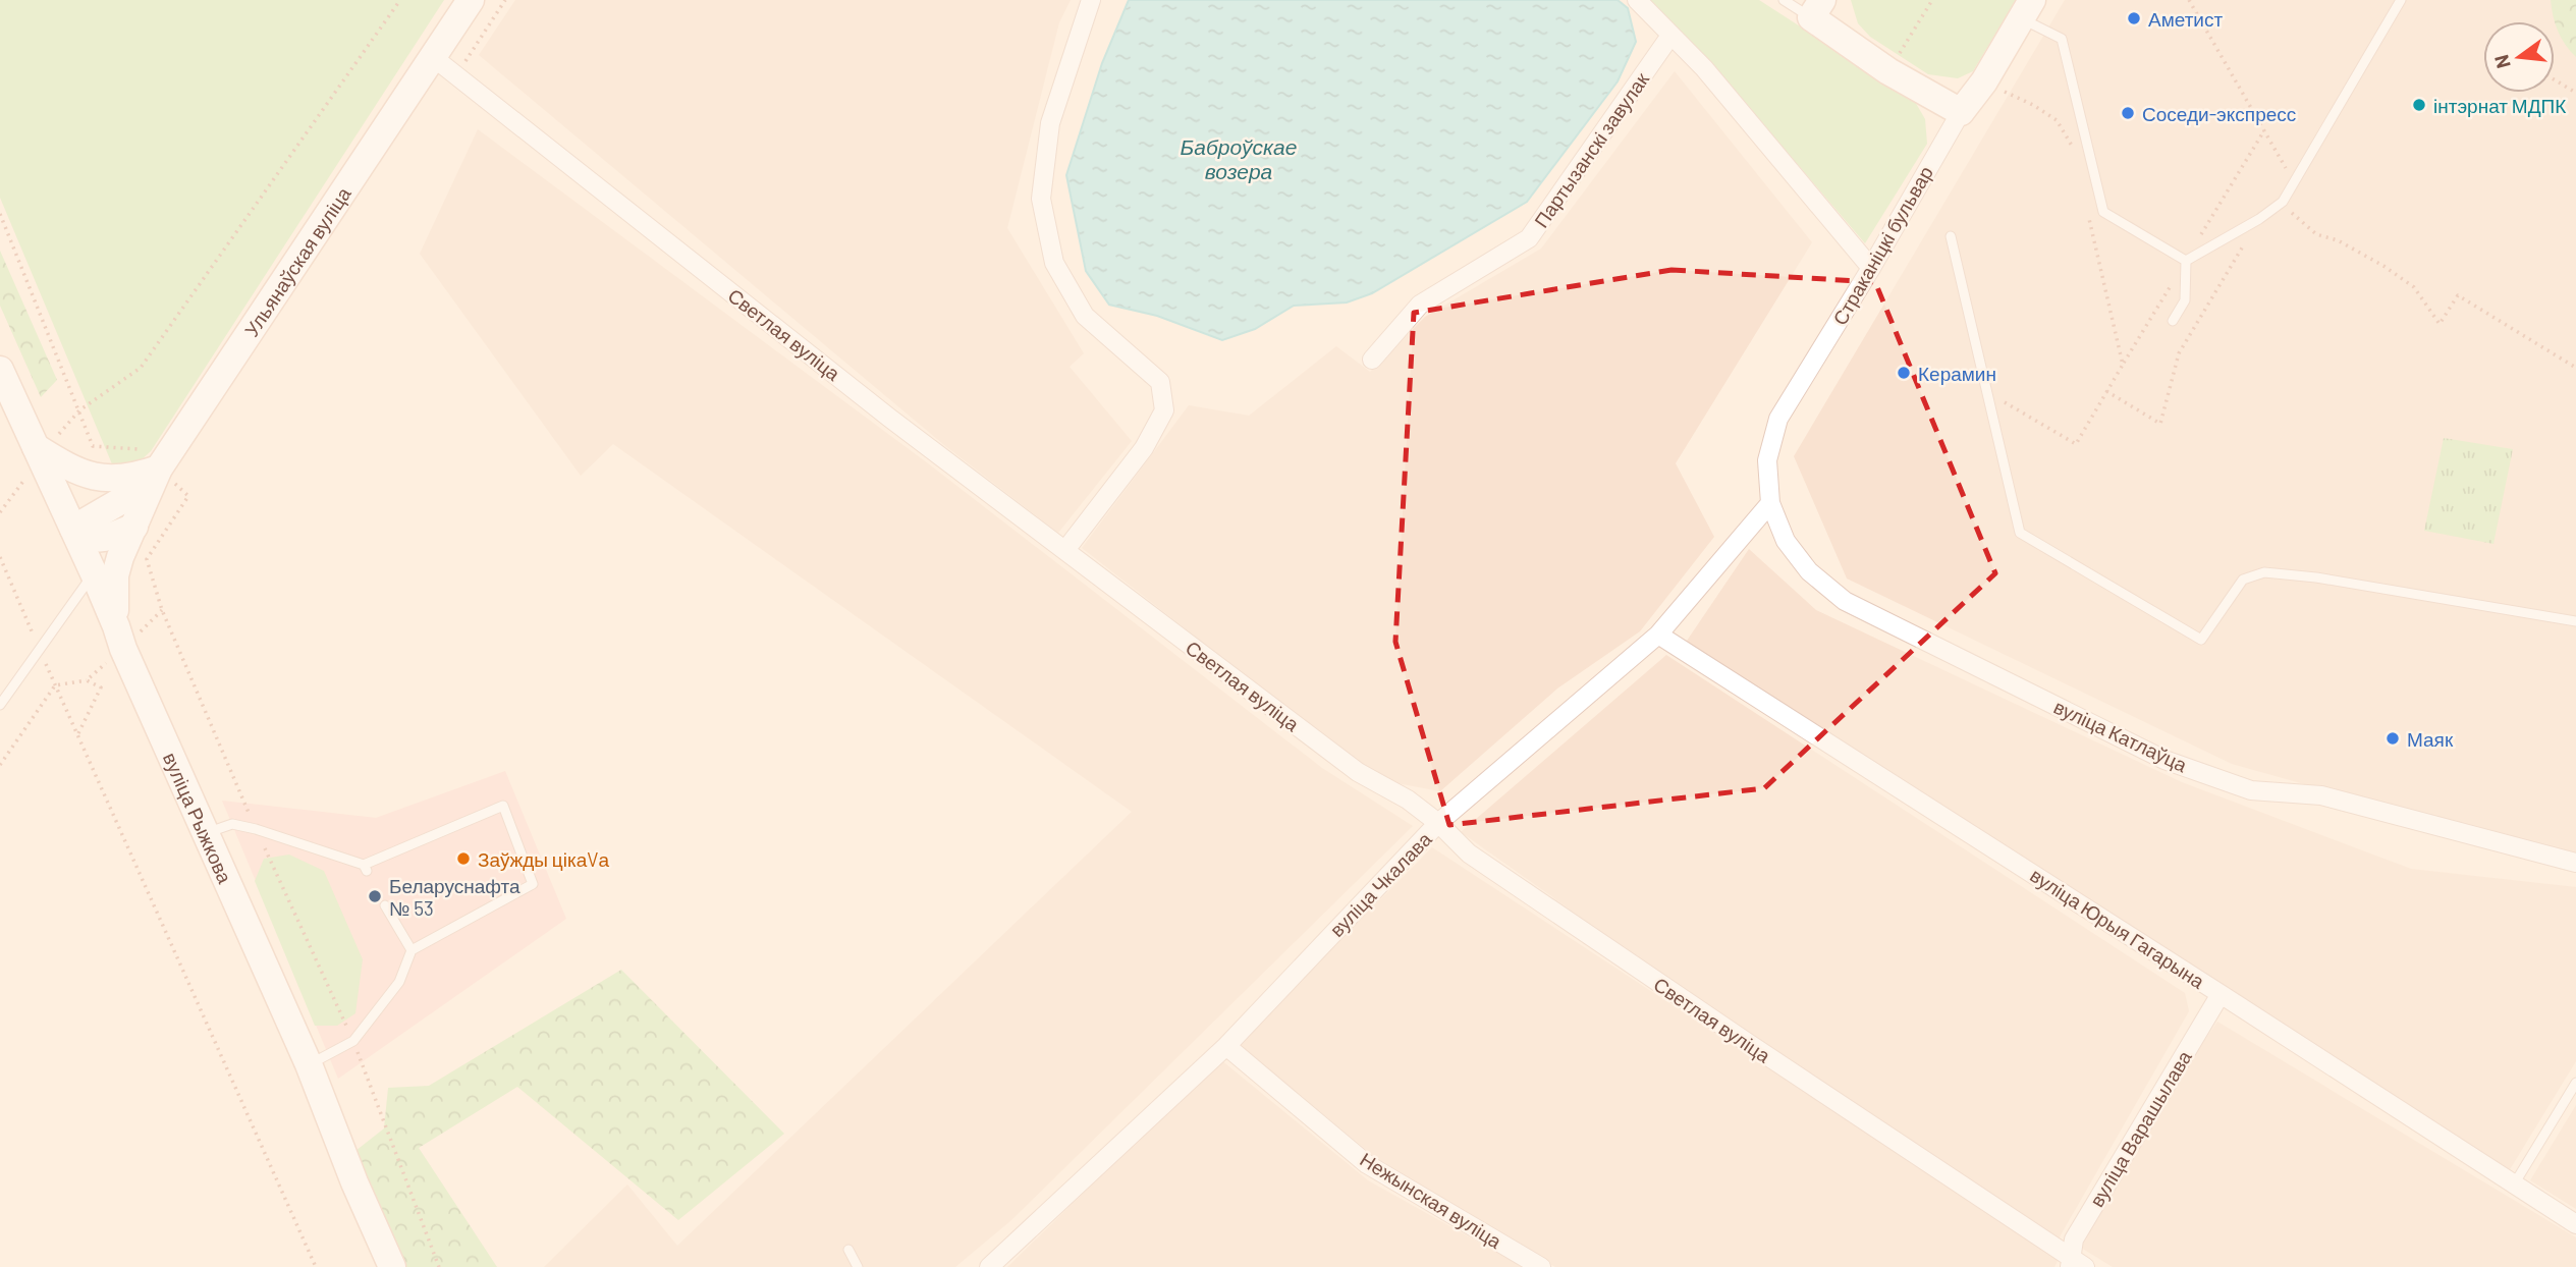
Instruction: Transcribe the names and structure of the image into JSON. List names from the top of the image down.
{
  "streets": {
    "main road": ["Страканіцкі бульвар", "Ульянаўская вуліца", "вуліца Рыжкова"],
    "street": [
      "Партызанскі завулак",
      "Светлая вуліца",
      "вуліца Катлаўца",
      "вуліца Чкалава",
      "вуліца Юрыя Гагарына",
      "вуліца Варашылава",
      "Нежынская вуліца"
    ]
  },
  "crossings": [
    ["Страканіцкі бульвар", "вуліца Катлаўца"],
    ["Страканіцкі бульвар", "вуліца Чкалава"],
    ["Ульянаўская вуліца", "Светлая вуліца"],
    ["Ульянаўская вуліца", "вуліца Рыжкова"],
    ["Светлая вуліца", "вуліца Чкалава"],
    ["Светлая вуліца", "вуліца Варашылава"],
    ["вуліца Катлаўца", "вуліца Чкалава"],
    ["вуліца Чкалава", "вуліца Юрыя Гагарына"],
    ["вуліца Чкалава", "Нежынская вуліца"],
    ["вуліца Юрыя Гагарына", "вуліца Варашылава"]
  ],
  "water": ["Баброўскае возера"],
  "places": [
    "Аметист",
    "інтэрнат МДПК",
    "Соседи-экспресс",
    "Керамин",
    "Маяк",
    "Заўжды цікаVа",
    "Беларуснафта № 53"
  ],
  "north": "left"
}
